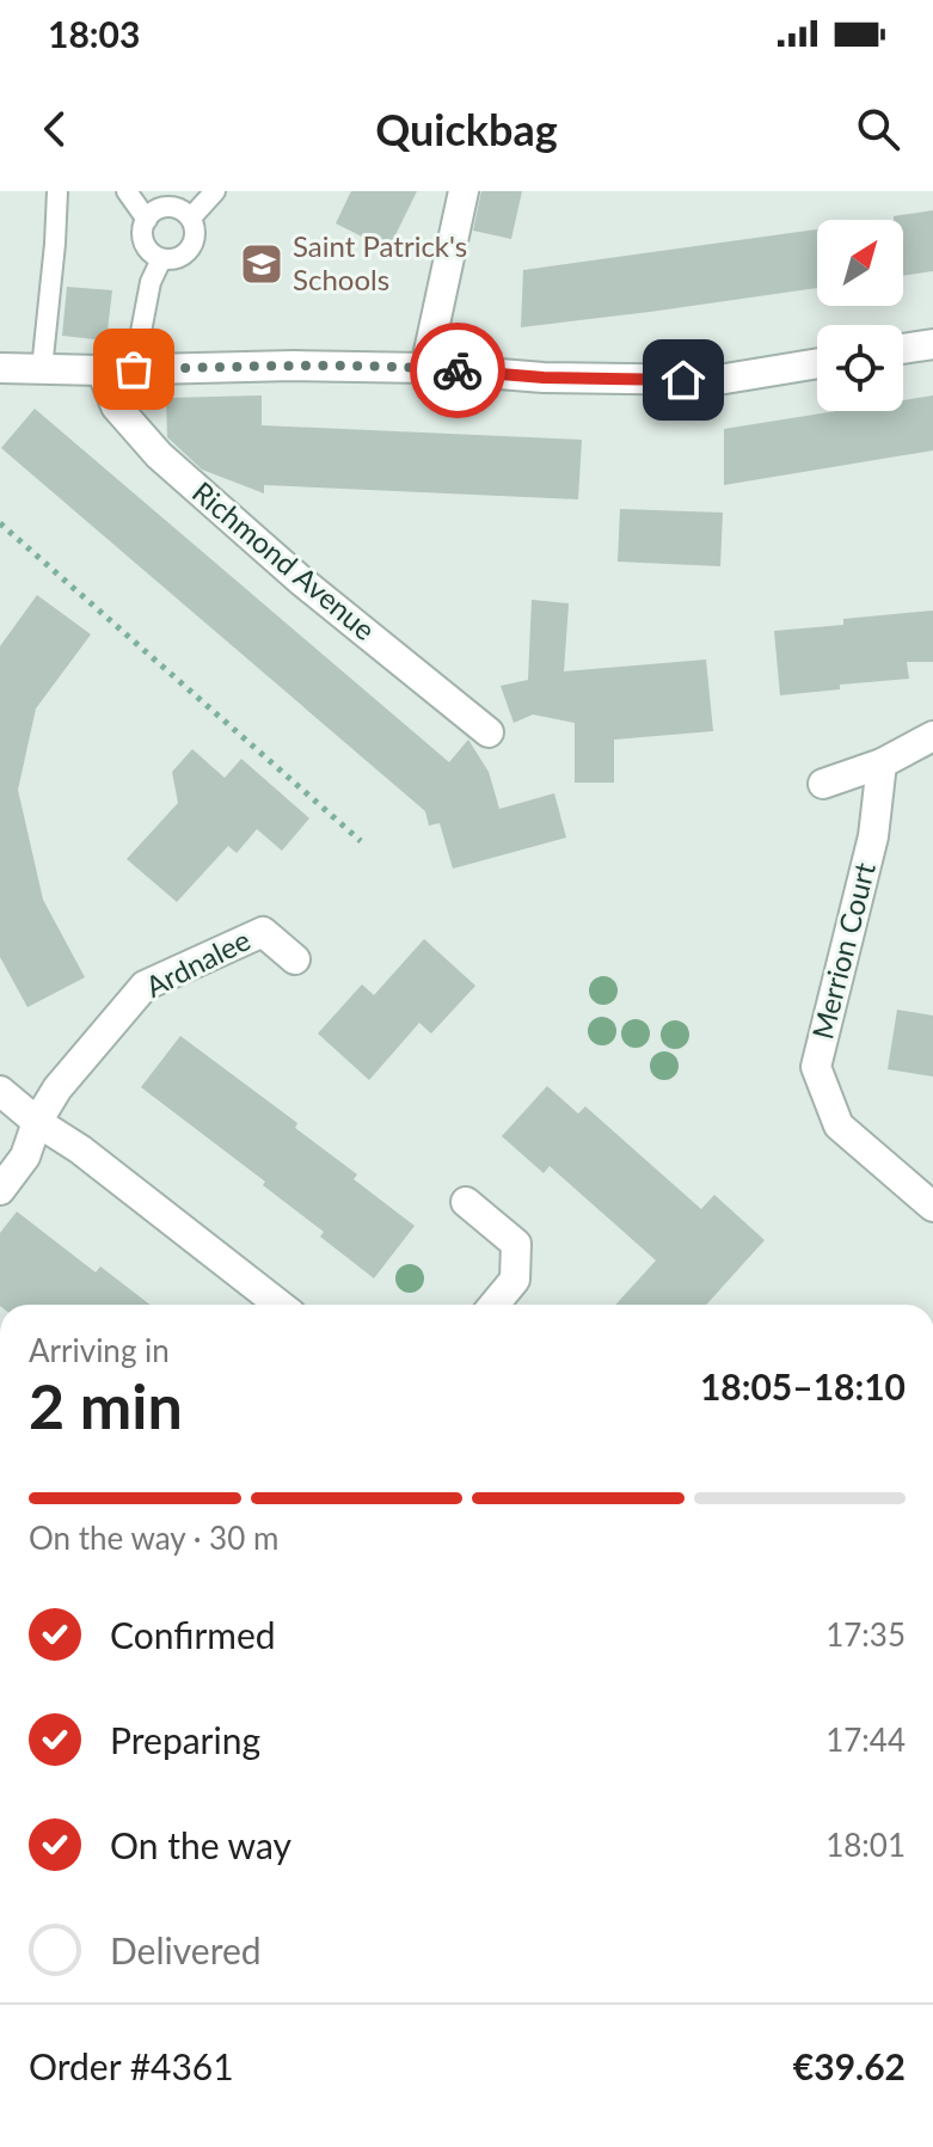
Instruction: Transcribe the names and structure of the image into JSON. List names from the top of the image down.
{
  "streets": {
    "street": ["Richmond Avenue", "Merrion Court", "Ardnalee"]
  },
  "places": {
    "school or university": ["Saint Patrick's Schools"]
  },
  "north": "top right",
  "page": {
    "status": "18:03",
    "header": "Quickbag",
    "heading": ["2 min", "Arriving in", "18:05–18:10"],
    "panel": ["Order #4361", "€39.62"],
    "bar": "On the way · 30 m",
    "list": [
      ["Confirmed", "17:35"],
      ["Preparing", "17:44"],
      ["On the way", "18:01"],
      "Delivered"
    ]
  }
}
